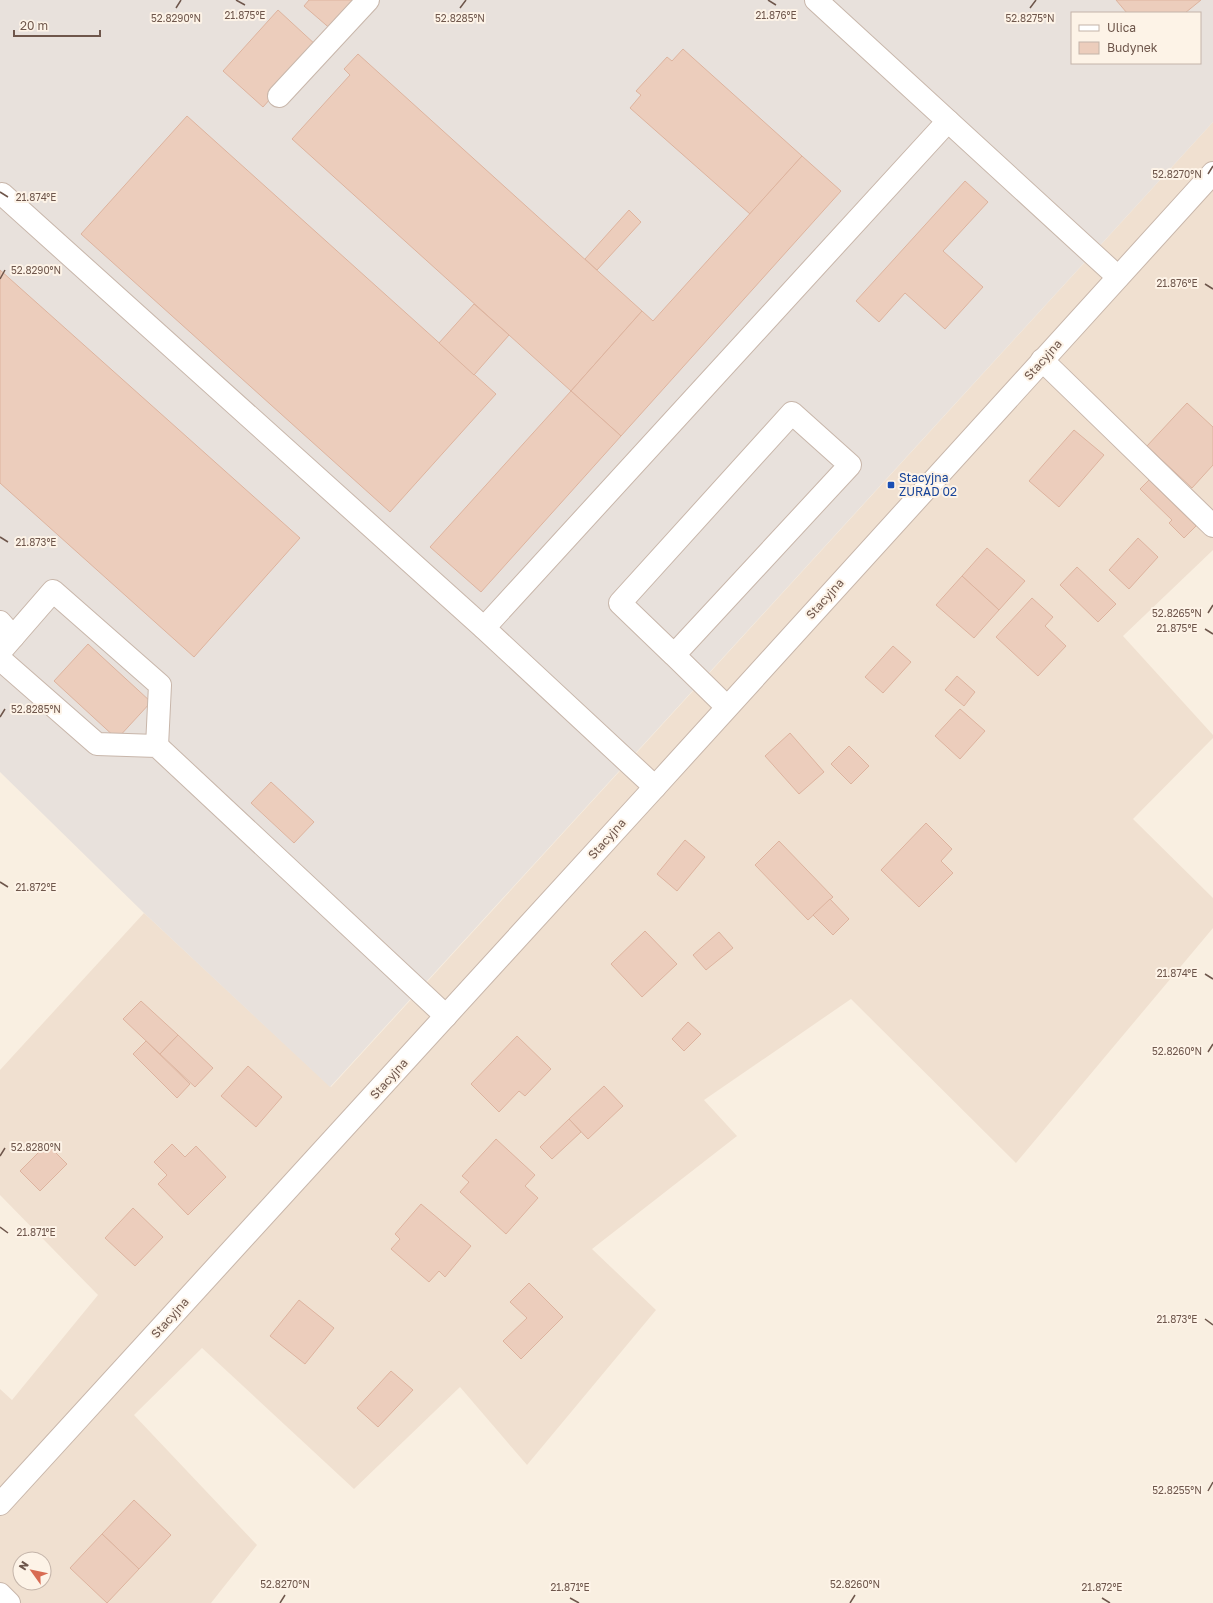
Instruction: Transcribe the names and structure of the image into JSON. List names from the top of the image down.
{
  "streets": {
    "street": ["Stacyjna"]
  },
  "places": {
    "transit": ["Stacyjna ZURAD 02"]
  },
  "legend": ["Ulica", "Budynek"],
  "scale_bar": "20 m",
  "north": "top left",
  "coordinates": [
    "21.875°E",
    "21.876°E",
    "52.8285°N",
    "52.8290°N",
    "52.8275°N",
    "52.8270°N",
    "21.874°E",
    "21.873°E",
    "52.8265°N",
    "21.872°E",
    "52.8260°N",
    "52.8280°N",
    "21.871°E",
    "52.8255°N"
  ]
}
